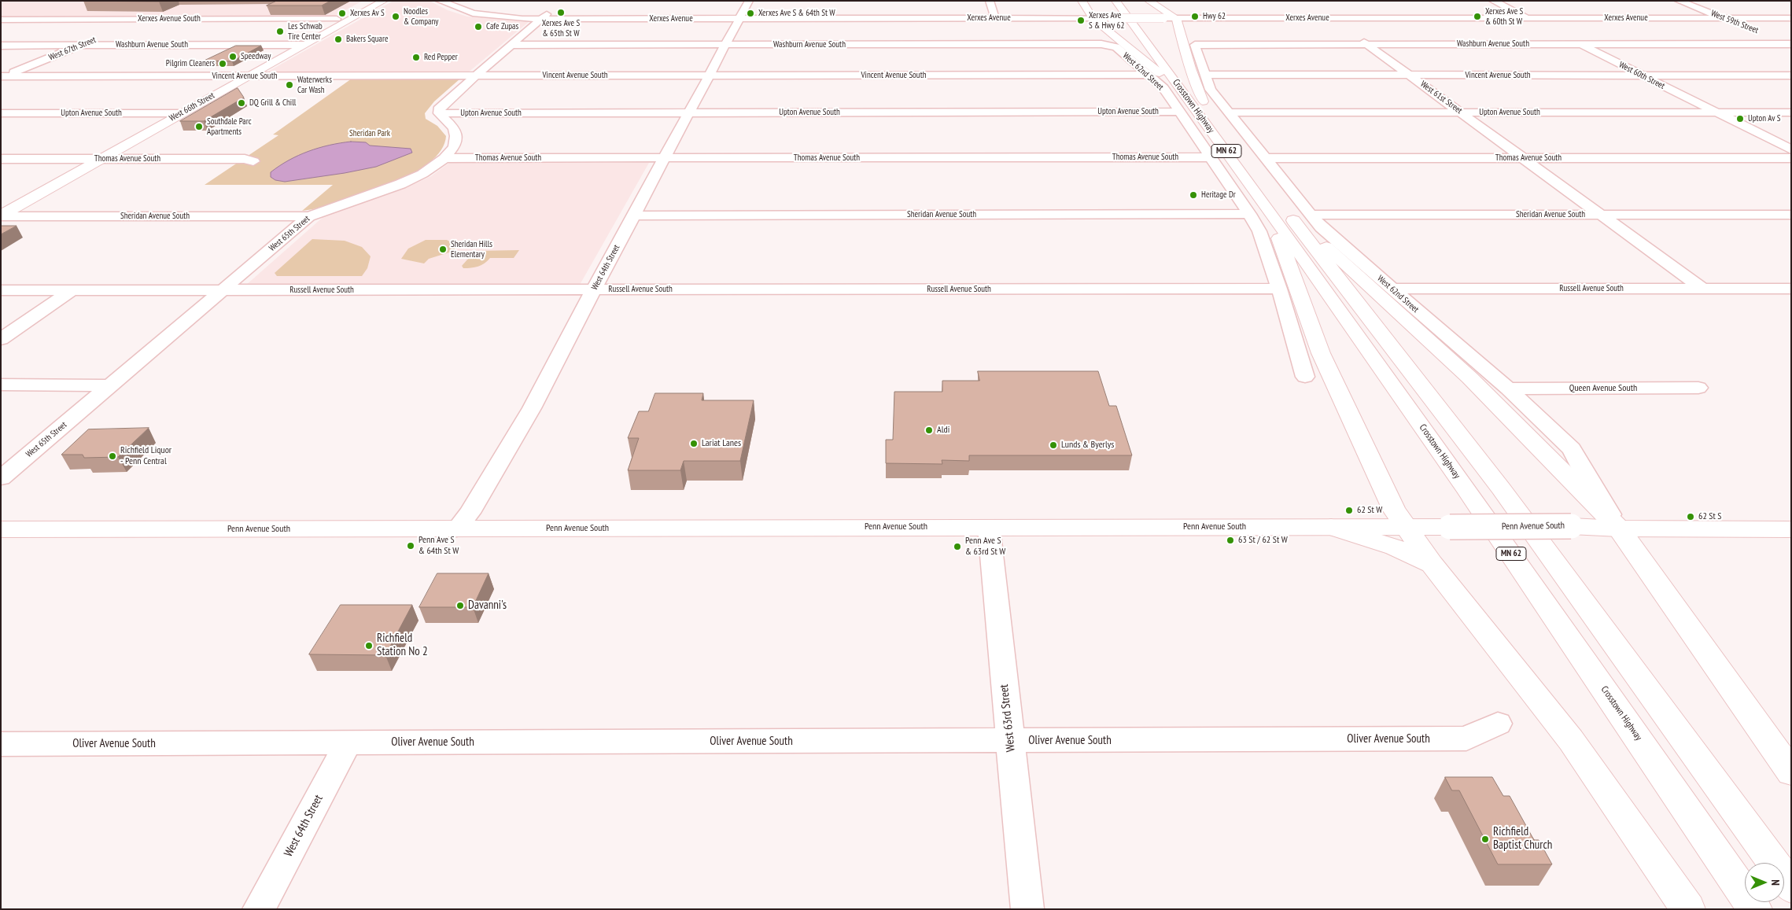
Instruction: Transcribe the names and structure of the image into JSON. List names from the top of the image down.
{
  "streets": {
    "main road": [
      "Crosstown Highway",
      "West 66th Street",
      "MN 62",
      "Penn Avenue South"
    ],
    "street": [
      "Xerxes Avenue",
      "Xerxes Avenue South",
      "West 59th Street",
      "Washburn Avenue South",
      "West 67th Street",
      "West 62nd Street",
      "Vincent Avenue South",
      "West 60th Street",
      "West 61st Street",
      "Upton Avenue South",
      "Thomas Avenue South",
      "Sheridan Avenue South",
      "West 65th Street",
      "West 64th Street",
      "Russell Avenue South",
      "Queen Avenue South",
      "West 63rd Street",
      "Oliver Avenue South"
    ]
  },
  "crossings": [
    ["Xerxes Avenue", "West 59th Street"],
    ["Xerxes Avenue", "West 61st Street"],
    ["Xerxes Avenue", "West 64th Street"],
    ["Xerxes Avenue South", "West 66th Street"],
    ["West 59th Street", "Washburn Avenue South"],
    ["Washburn Avenue South", "West 67th Street"],
    ["Washburn Avenue South", "West 62nd Street"],
    ["Washburn Avenue South", "West 60th Street"],
    ["Washburn Avenue South", "West 61st Street"],
    ["Washburn Avenue South", "West 66th Street"],
    ["Washburn Avenue South", "West 64th Street"],
    ["West 67th Street", "Vincent Avenue South"],
    ["West 62nd Street", "Vincent Avenue South"],
    ["West 62nd Street", "Crosstown Highway"],
    ["West 62nd Street", "Upton Avenue South"],
    ["West 62nd Street", "Thomas Avenue South"],
    ["West 62nd Street", "Sheridan Avenue South"],
    ["West 62nd Street", "Russell Avenue South"],
    ["West 62nd Street", "Queen Avenue South"],
    ["West 62nd Street", "Penn Avenue South"],
    ["Vincent Avenue South", "West 60th Street"],
    ["Vincent Avenue South", "West 61st Street"],
    ["Vincent Avenue South", "West 66th Street"],
    ["Vincent Avenue South", "West 64th Street"],
    ["West 60th Street", "Upton Avenue South"],
    ["West 61st Street", "Upton Avenue South"],
    ["West 61st Street", "Thomas Avenue South"],
    ["West 61st Street", "Sheridan Avenue South"],
    ["West 61st Street", "Russell Avenue South"],
    ["Crosstown Highway", "Sheridan Avenue South"],
    ["West 66th Street", "Upton Avenue South"],
    ["West 66th Street", "Thomas Avenue South"],
    ["West 66th Street", "Sheridan Avenue South"],
    ["Upton Avenue South", "West 65th Street"],
    ["Upton Avenue South", "West 64th Street"],
    ["Thomas Avenue South", "West 65th Street"],
    ["Thomas Avenue South", "West 64th Street"],
    ["Sheridan Avenue South", "West 65th Street"],
    ["Sheridan Avenue South", "West 64th Street"],
    ["West 65th Street", "Russell Avenue South"],
    ["West 64th Street", "Russell Avenue South"],
    ["West 64th Street", "Penn Avenue South"],
    ["West 64th Street", "Oliver Avenue South"],
    ["Penn Avenue South", "West 63rd Street"],
    ["West 63rd Street", "Oliver Avenue South"]
  ],
  "parks": ["Sheridan Park"],
  "places": [
    "Xerxes Ave S & 65th St W",
    "Xerxes Av S",
    "Xerxes Ave S & 64th St W",
    "Noodles & Company",
    "Hwy 62",
    "Xerxes Ave S & 60th St W",
    "Xerxes Ave S & Hwy 62",
    "Cafe Zupas",
    "Les Schwab Tire Center",
    "Bakers Square",
    "Speedway",
    "Red Pepper",
    "Pilgrim Cleaners",
    "Waterwerks Car Wash",
    "DQ Grill & Chill",
    "Upton Av S",
    "Southdale Parc Apartments",
    "Heritage Dr",
    "Sheridan Hills Elementary",
    "Aldi",
    "Lariat Lanes",
    "Lunds & Byerlys",
    "Richfield Liquor - Penn Central",
    "62 St W",
    "62 St S",
    "63 St / 62 St W",
    "Penn Ave S & 64th St W",
    "Penn Ave S & 63rd St W",
    "Davanni's",
    "Richfield Station No 2",
    "Richfield Baptist Church"
  ],
  "north": "right"
}
